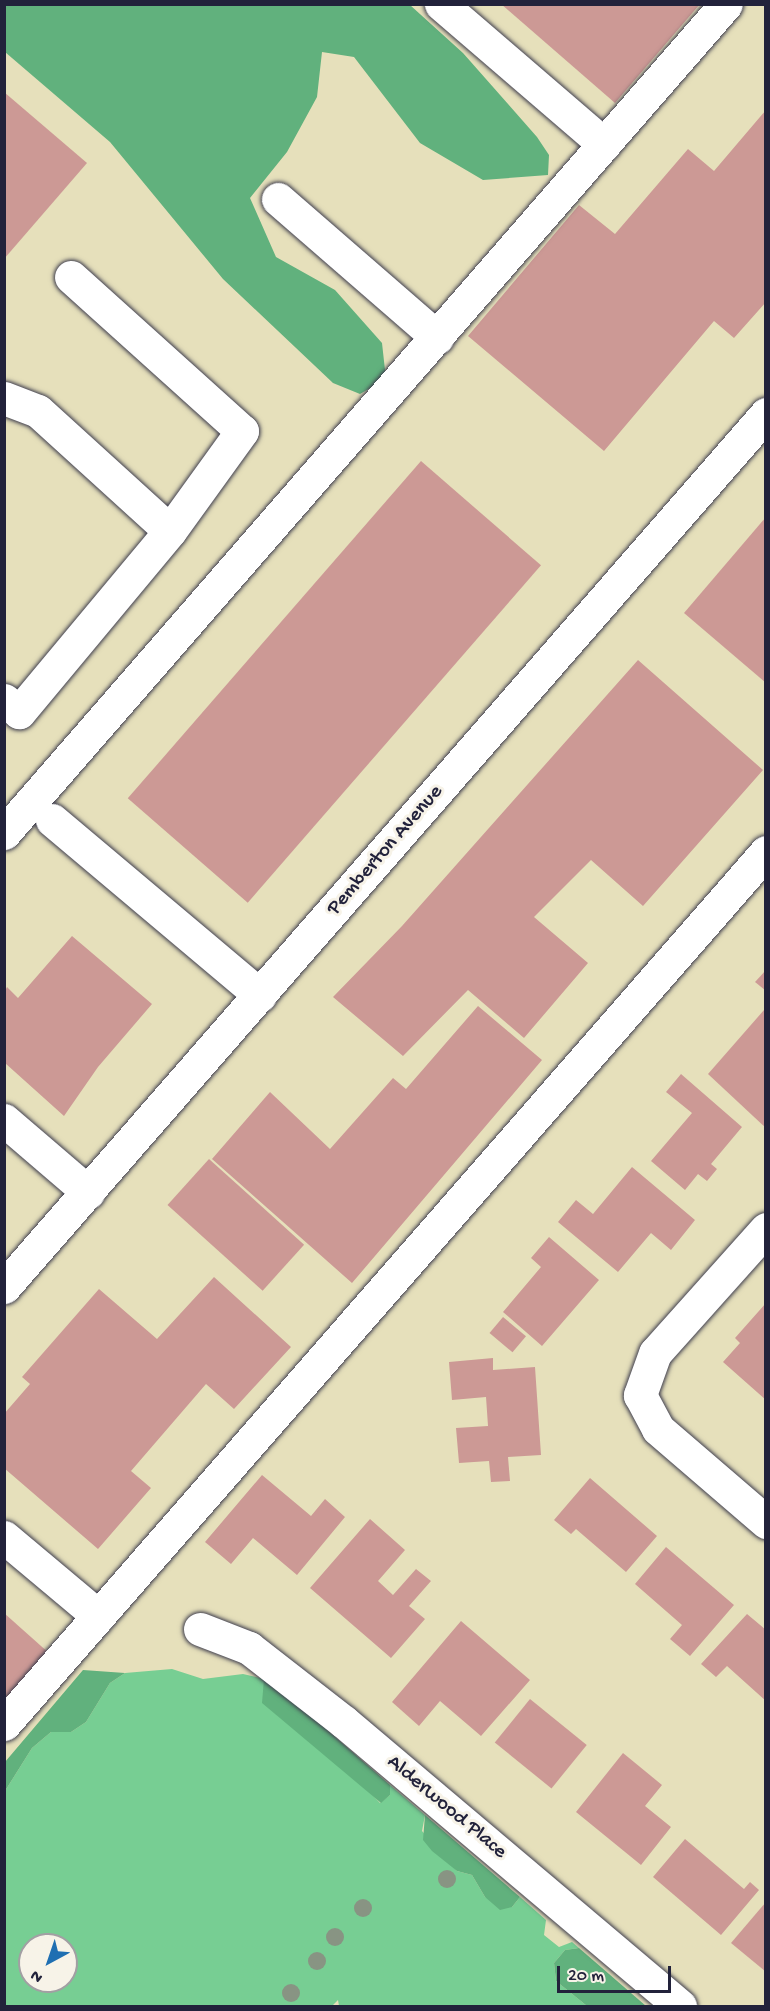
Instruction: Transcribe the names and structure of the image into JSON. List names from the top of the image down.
{
  "streets": {
    "street": ["Pemberton Avenue", "Alderwood Place"]
  },
  "scale_bar": "20 m",
  "north": "bottom left"
}
